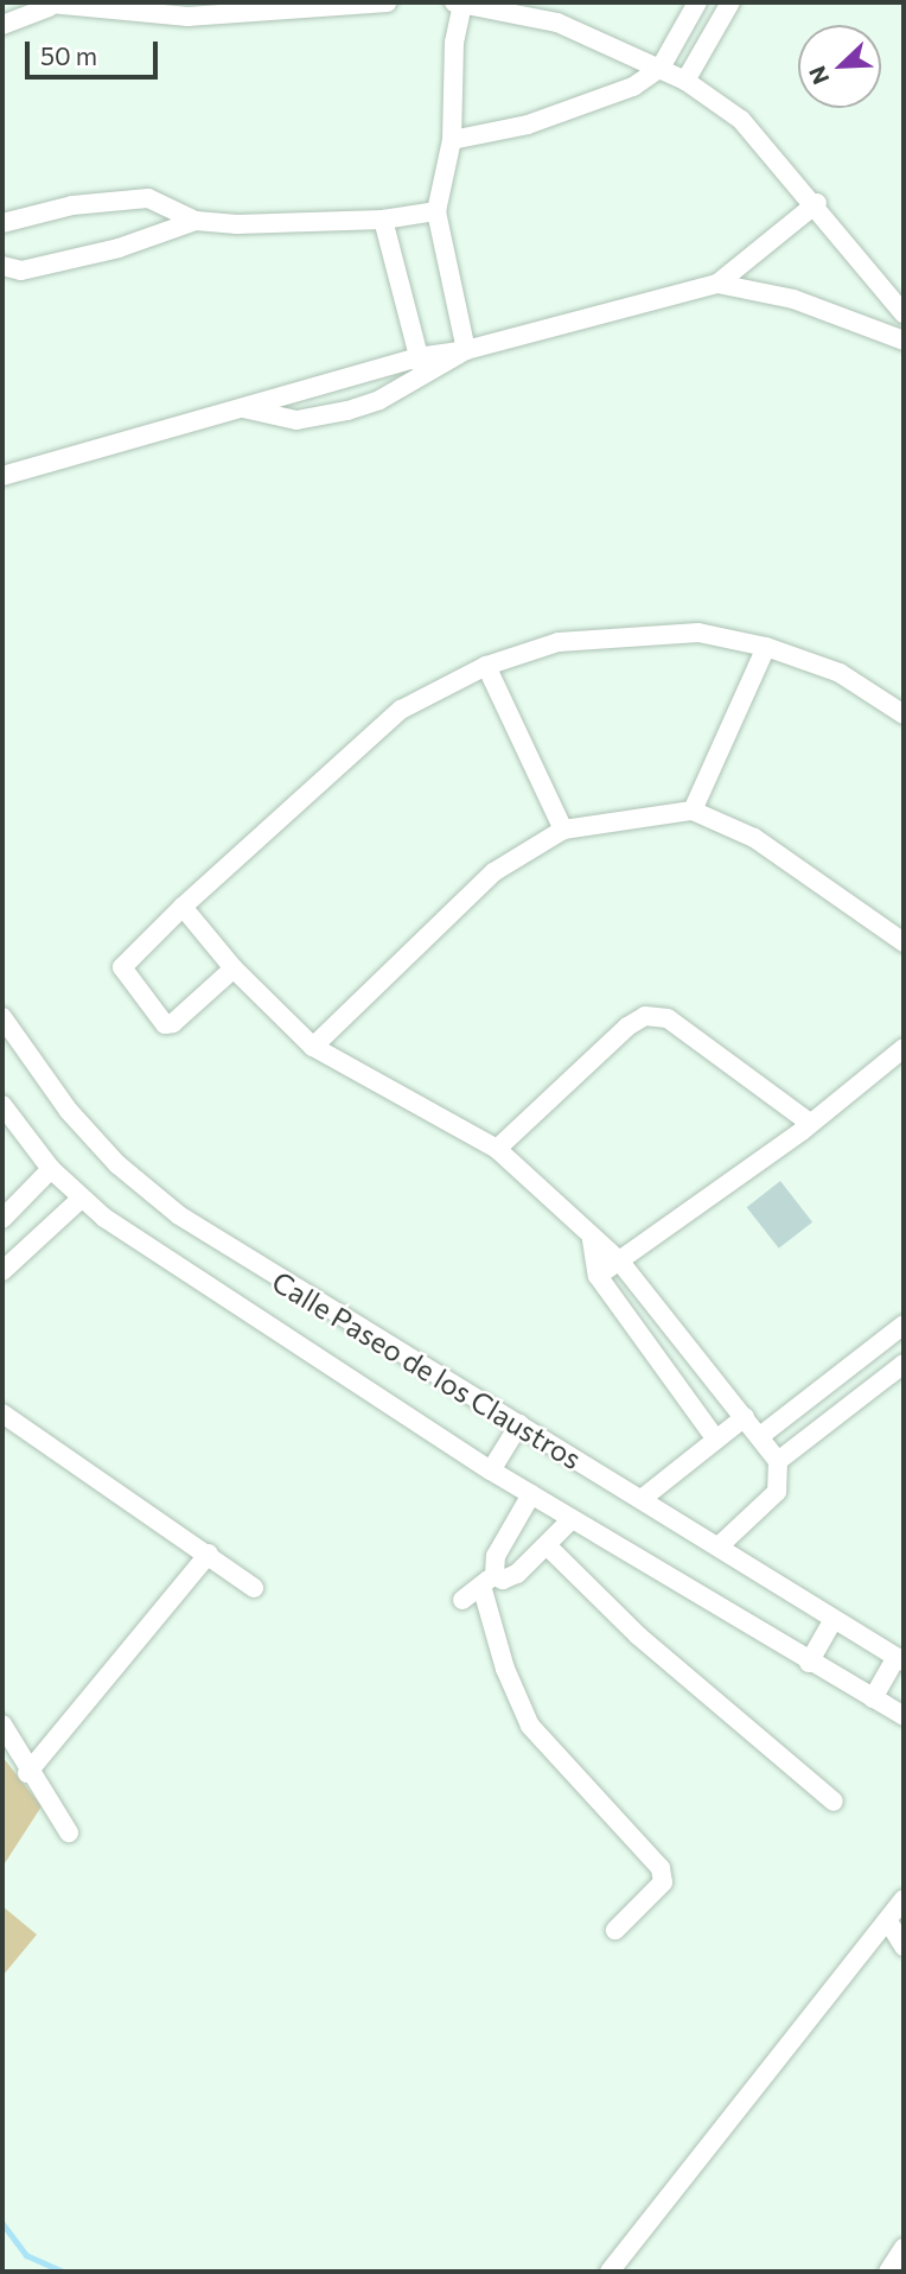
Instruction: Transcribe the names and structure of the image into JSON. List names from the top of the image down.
{
  "streets": {
    "street": ["Calle Paseo de los Claustros"]
  },
  "scale_bar": "50 m",
  "north": "bottom left"
}
